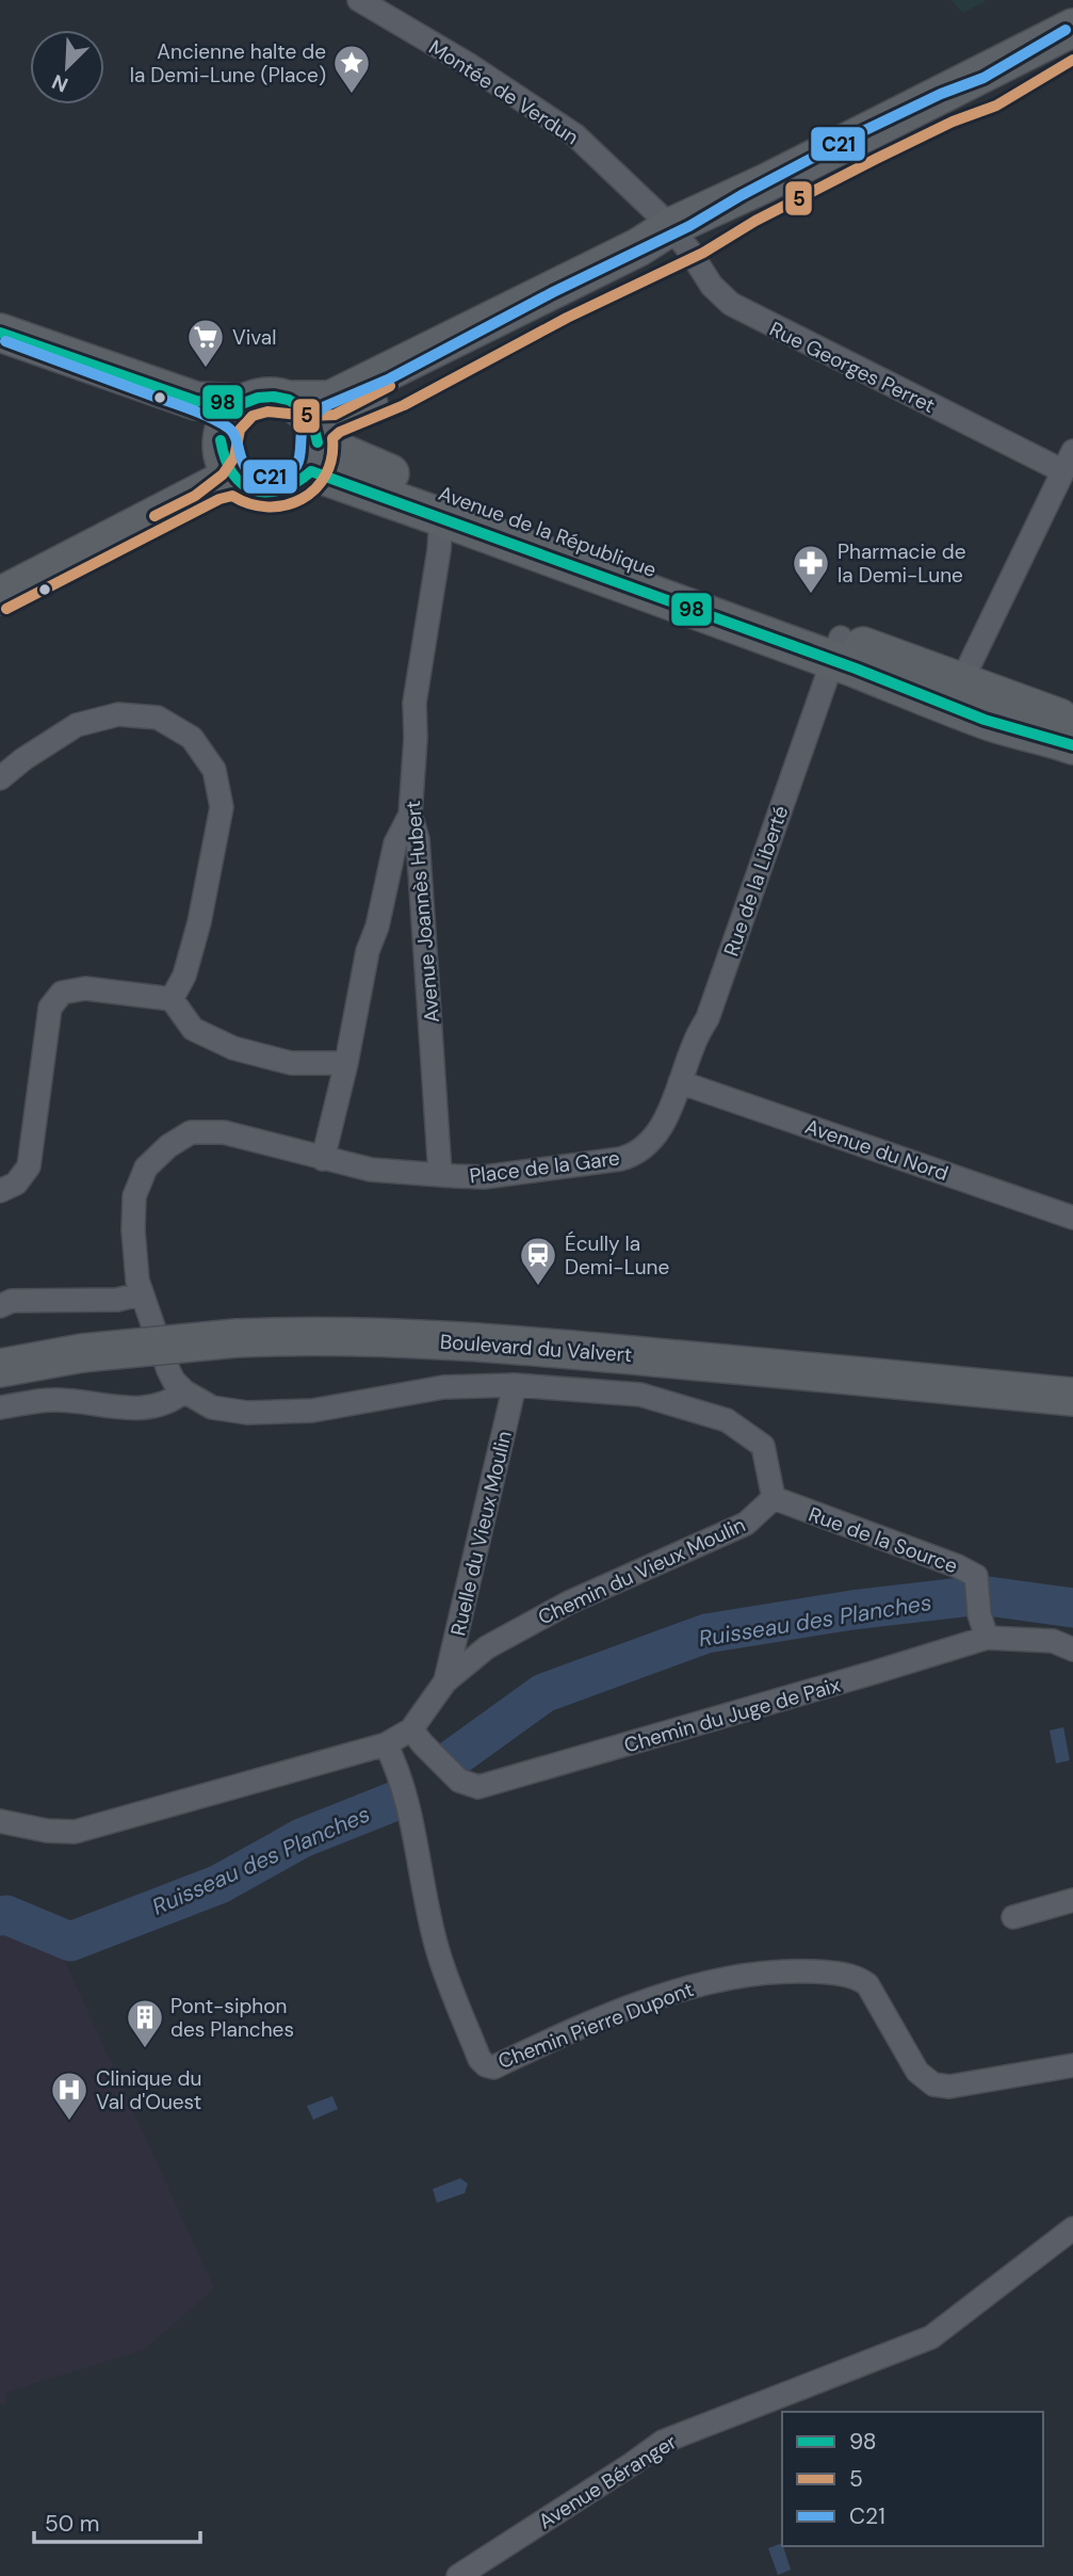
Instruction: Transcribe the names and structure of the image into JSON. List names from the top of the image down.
{
  "streets": {
    "main road": ["Avenue de la République", "Boulevard du Valvert"],
    "street": [
      "Montée de Verdun",
      "Rue Georges Perret",
      "Rue de la Liberté",
      "Avenue Joannès Hubert",
      "Avenue du Nord",
      "Place de la Gare",
      "Ruelle du Vieux Moulin",
      "Rue de la Source",
      "Chemin du Vieux Moulin",
      "Chemin du Juge de Paix",
      "Chemin Pierre Dupont",
      "Avenue Béranger"
    ]
  },
  "crossings": [
    ["Montée de Verdun", "Rue Georges Perret"],
    ["Avenue de la République", "Rue de la Liberté"],
    ["Avenue de la République", "Avenue Joannès Hubert"],
    ["Rue de la Liberté", "Avenue du Nord"],
    ["Rue de la Liberté", "Place de la Gare"],
    ["Avenue Joannès Hubert", "Place de la Gare"],
    ["Avenue du Nord", "Place de la Gare"],
    ["Ruelle du Vieux Moulin", "Chemin du Vieux Moulin"],
    ["Rue de la Source", "Chemin du Vieux Moulin"],
    ["Rue de la Source", "Chemin du Juge de Paix"],
    ["Chemin du Vieux Moulin", "Chemin du Juge de Paix"],
    ["Chemin du Vieux Moulin", "Chemin Pierre Dupont"]
  ],
  "water": ["Ruisseau des Planches"],
  "places": {
    "place": ["Ancienne halte de la Demi-Lune (Place)"],
    "supermarket": ["Vival"],
    "pharmacy": ["Pharmacie de la Demi-Lune"],
    "station": ["Écully la Demi-Lune"],
    "building": ["Pont-siphon des Planches"],
    "hospital": ["Clinique du Val d'Ouest"]
  },
  "lines": ["transit line C21", "transit line 5", "transit line 98"],
  "legend": ["98", "5", "C21"],
  "scale_bar": "50 m",
  "north": "bottom left"
}
